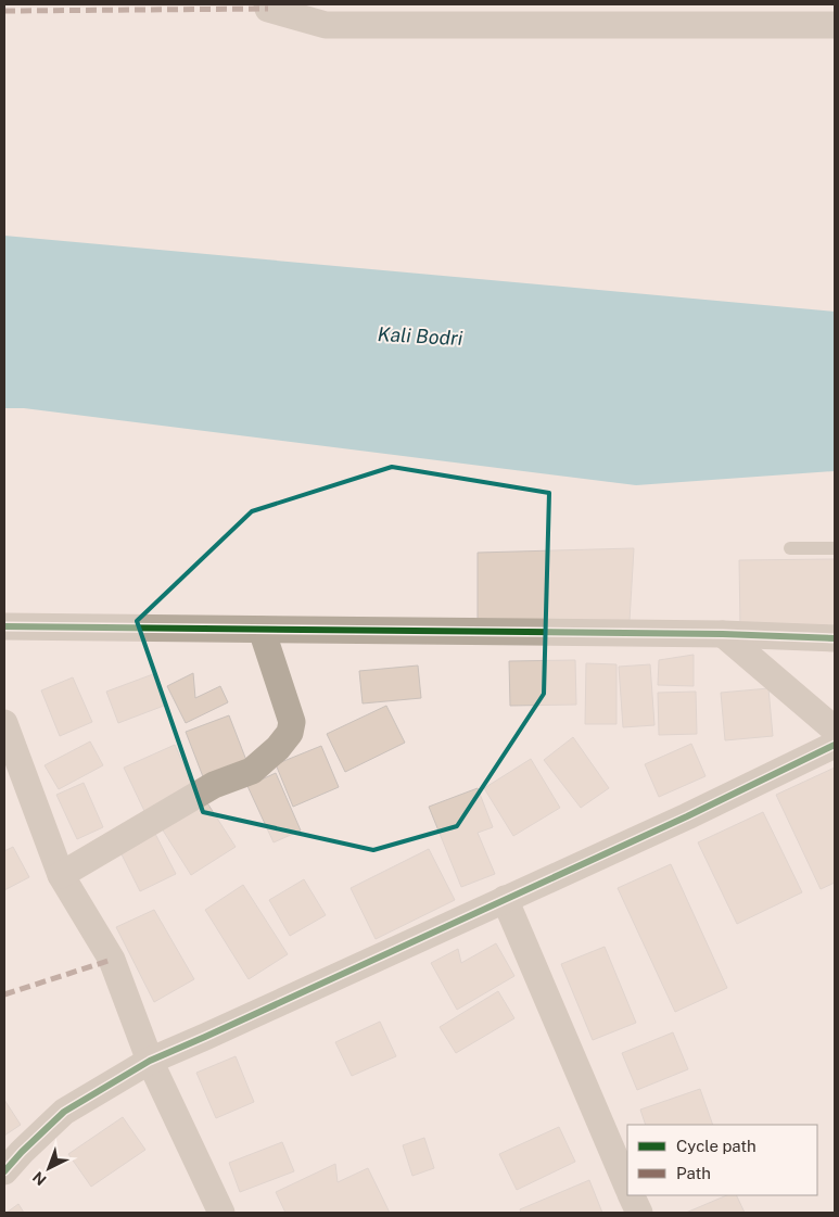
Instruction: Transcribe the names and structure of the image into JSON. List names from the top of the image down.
{
  "water": ["Kali Bodri"],
  "legend": ["Cycle path", "Path"],
  "north": "bottom left"
}
